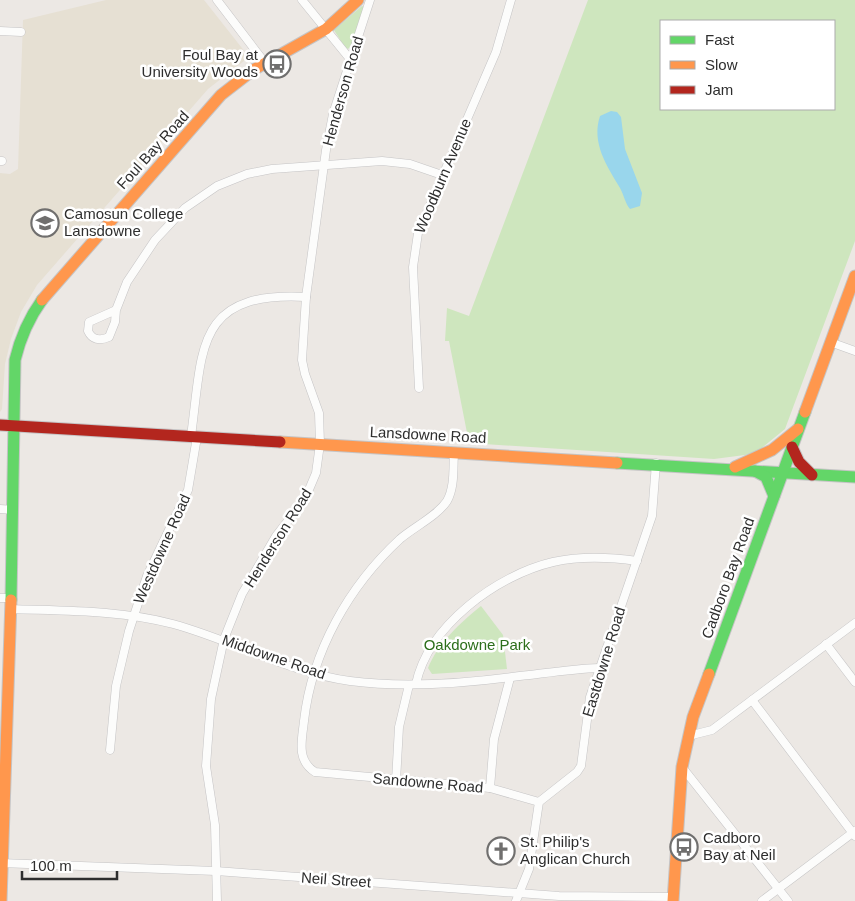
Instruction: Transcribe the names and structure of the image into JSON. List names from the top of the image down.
{
  "streets": {
    "main road": ["Foul Bay Road", "Lansdowne Road", "Cadboro Bay Road"],
    "street": [
      "Henderson Road",
      "Woodburn Avenue",
      "Westdowne Road",
      "Middowne Road",
      "Eastdowne Road",
      "Sandowne Road",
      "Neil Street"
    ]
  },
  "crossings": [
    ["Henderson Road", "Lansdowne Road"],
    ["Henderson Road", "Westdowne Road"],
    ["Henderson Road", "Middowne Road"],
    ["Henderson Road", "Neil Street"],
    ["Foul Bay Road", "Lansdowne Road"],
    ["Foul Bay Road", "Middowne Road"],
    ["Foul Bay Road", "Neil Street"],
    ["Lansdowne Road", "Westdowne Road"],
    ["Lansdowne Road", "Cadboro Bay Road"],
    ["Lansdowne Road", "Eastdowne Road"],
    ["Westdowne Road", "Middowne Road"],
    ["Cadboro Bay Road", "Neil Street"],
    ["Middowne Road", "Eastdowne Road"],
    ["Middowne Road", "Sandowne Road"],
    ["Eastdowne Road", "Sandowne Road"]
  ],
  "parks": ["Oakdowne Park"],
  "places": {
    "bus stop": ["Foul Bay at University Woods", "Cadboro Bay at Neil"],
    "school or university": ["Camosun College Lansdowne"],
    "church": ["St. Philip's Anglican Church"]
  },
  "legend": ["Fast", "Slow", "Jam"],
  "scale_bar": "100 m"
}
